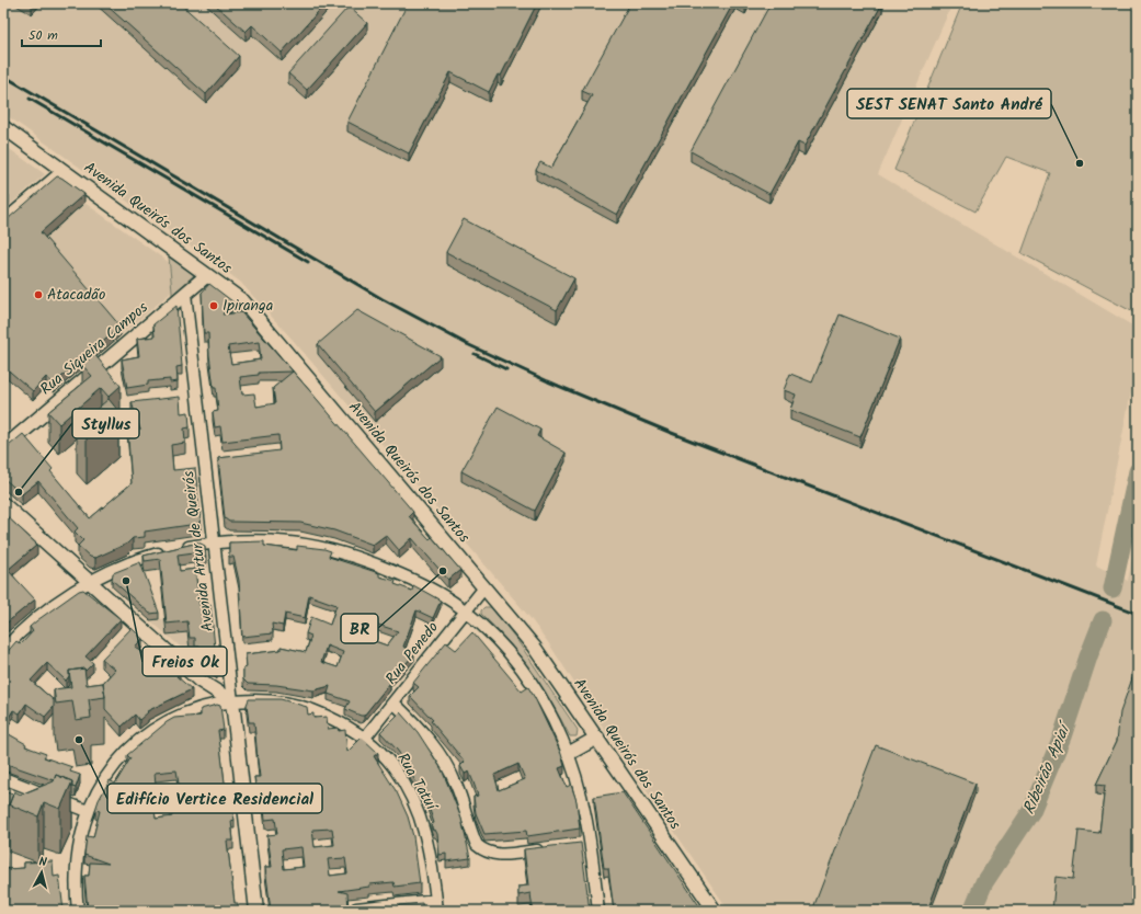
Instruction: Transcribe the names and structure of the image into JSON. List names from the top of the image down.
{
  "streets": {
    "main road": ["Avenida Queirós dos Santos", "Rua Siqueira Campos", "Avenida Artur de Queirós"],
    "street": ["Rua Penedo", "Rua Tatuí"]
  },
  "crossings": [
    ["Avenida Queirós dos Santos", "Rua Siqueira Campos"],
    ["Avenida Queirós dos Santos", "Rua Penedo"],
    ["Rua Siqueira Campos", "Avenida Artur de Queirós"],
    ["Avenida Artur de Queirós", "Rua Tatuí"],
    ["Rua Penedo", "Rua Tatuí"]
  ],
  "water": ["Ribeirão Apiaí"],
  "places": [
    "SEST SENAT Santo André",
    "Atacadão",
    "Ipiranga",
    "Styllus",
    "BR",
    "Freios Ok",
    "Edifício Vertice Residencial"
  ],
  "scale_bar": "50 m",
  "north": "top"
}
